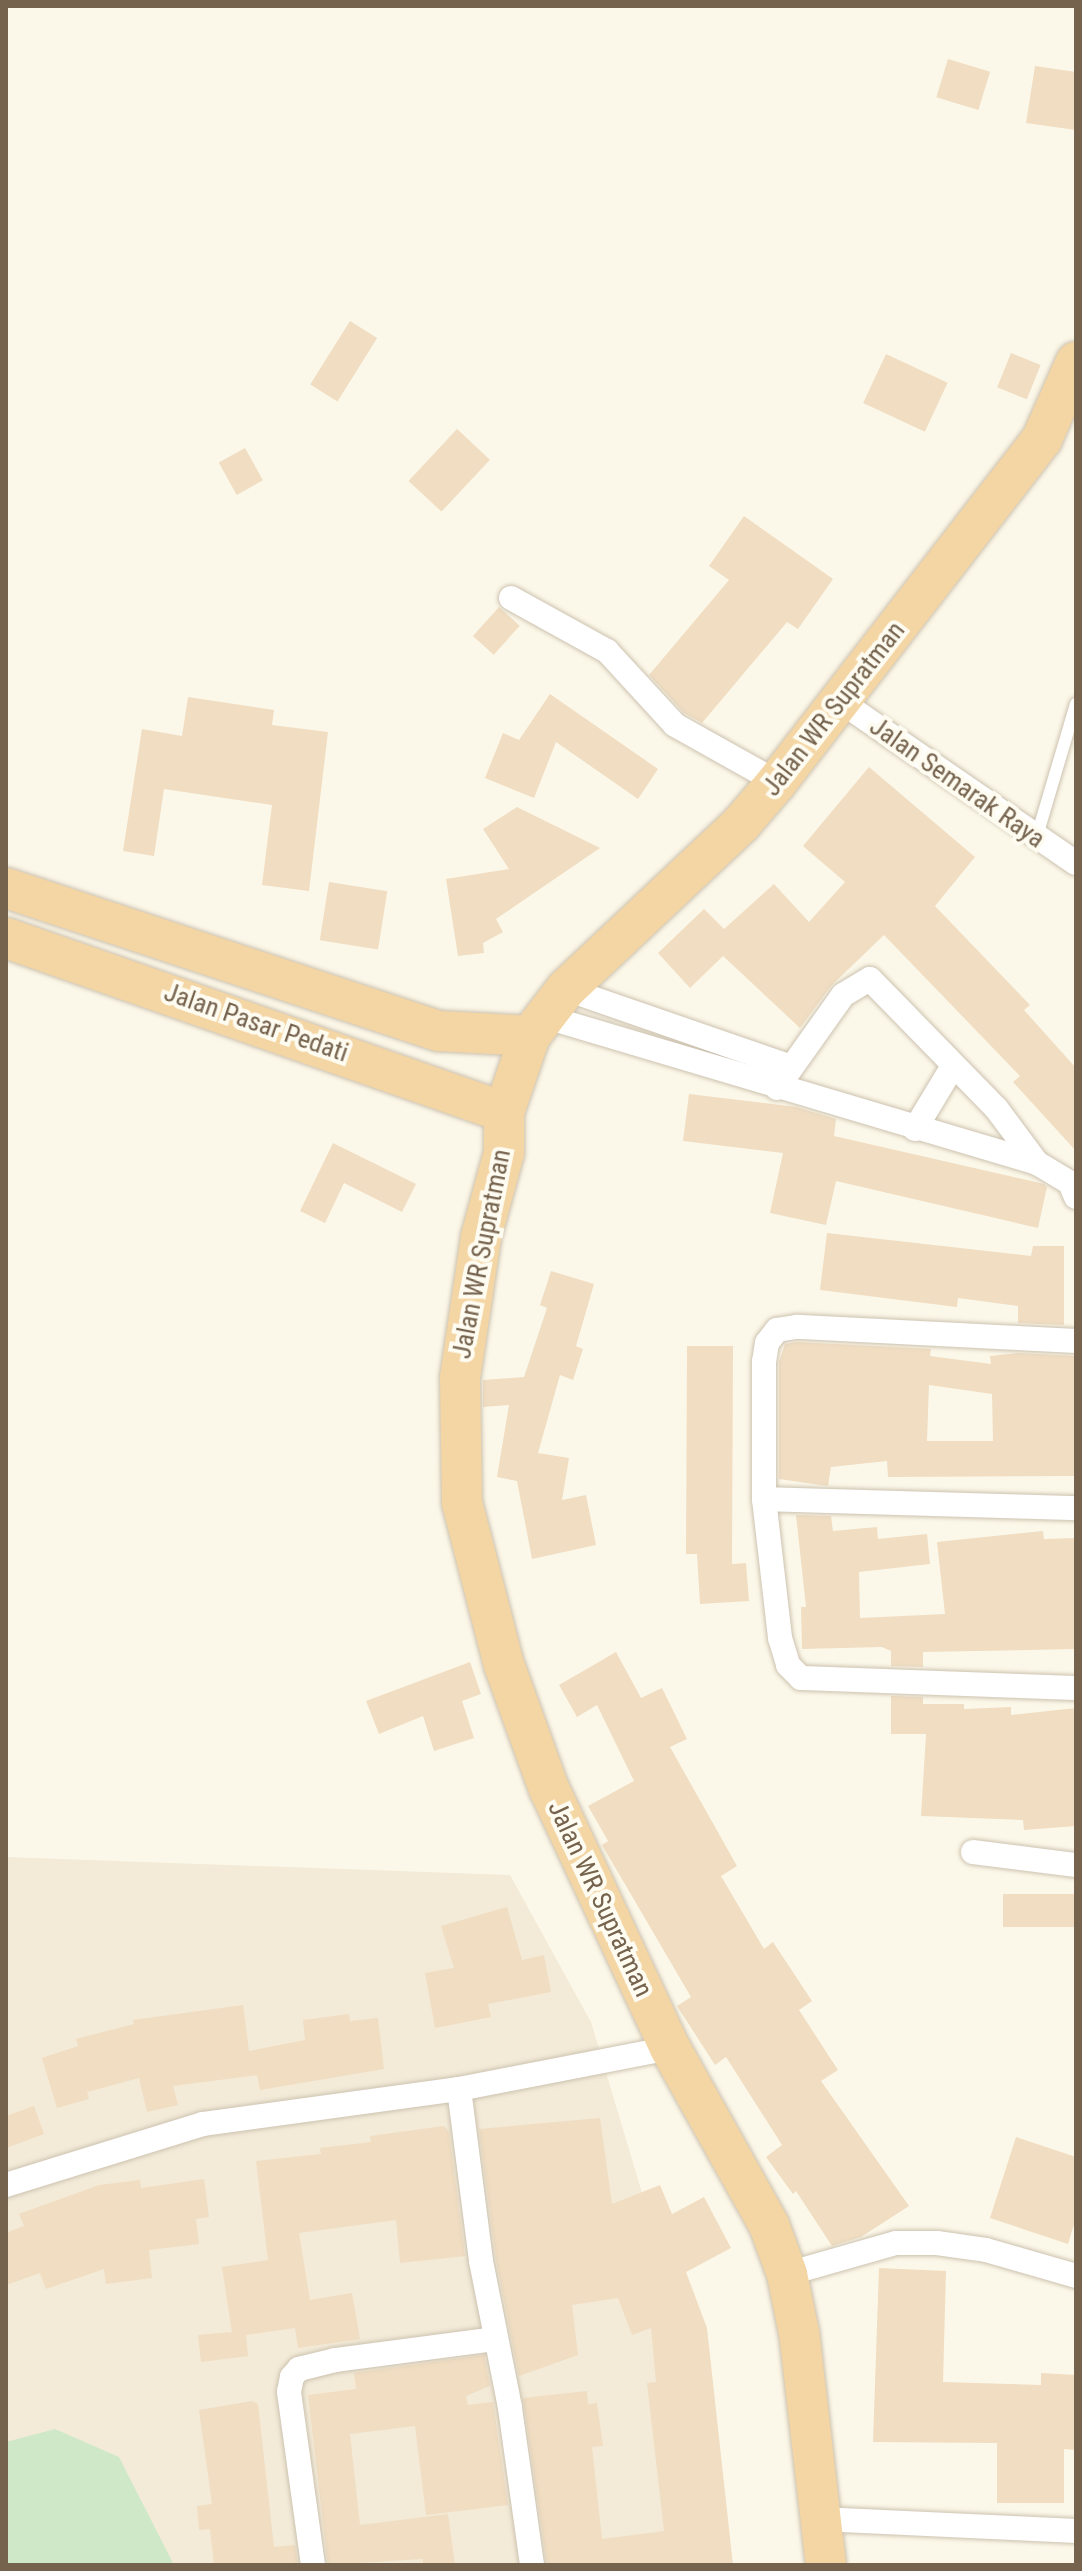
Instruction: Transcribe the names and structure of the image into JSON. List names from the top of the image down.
{
  "streets": {
    "highway": ["Jalan WR Supratman", "Jalan Pasar Pedati"],
    "street": ["Jalan Semarak Raya"]
  },
  "crossings": [
    ["Jalan WR Supratman", "Jalan Semarak Raya"],
    ["Jalan WR Supratman", "Jalan Pasar Pedati"]
  ]
}
